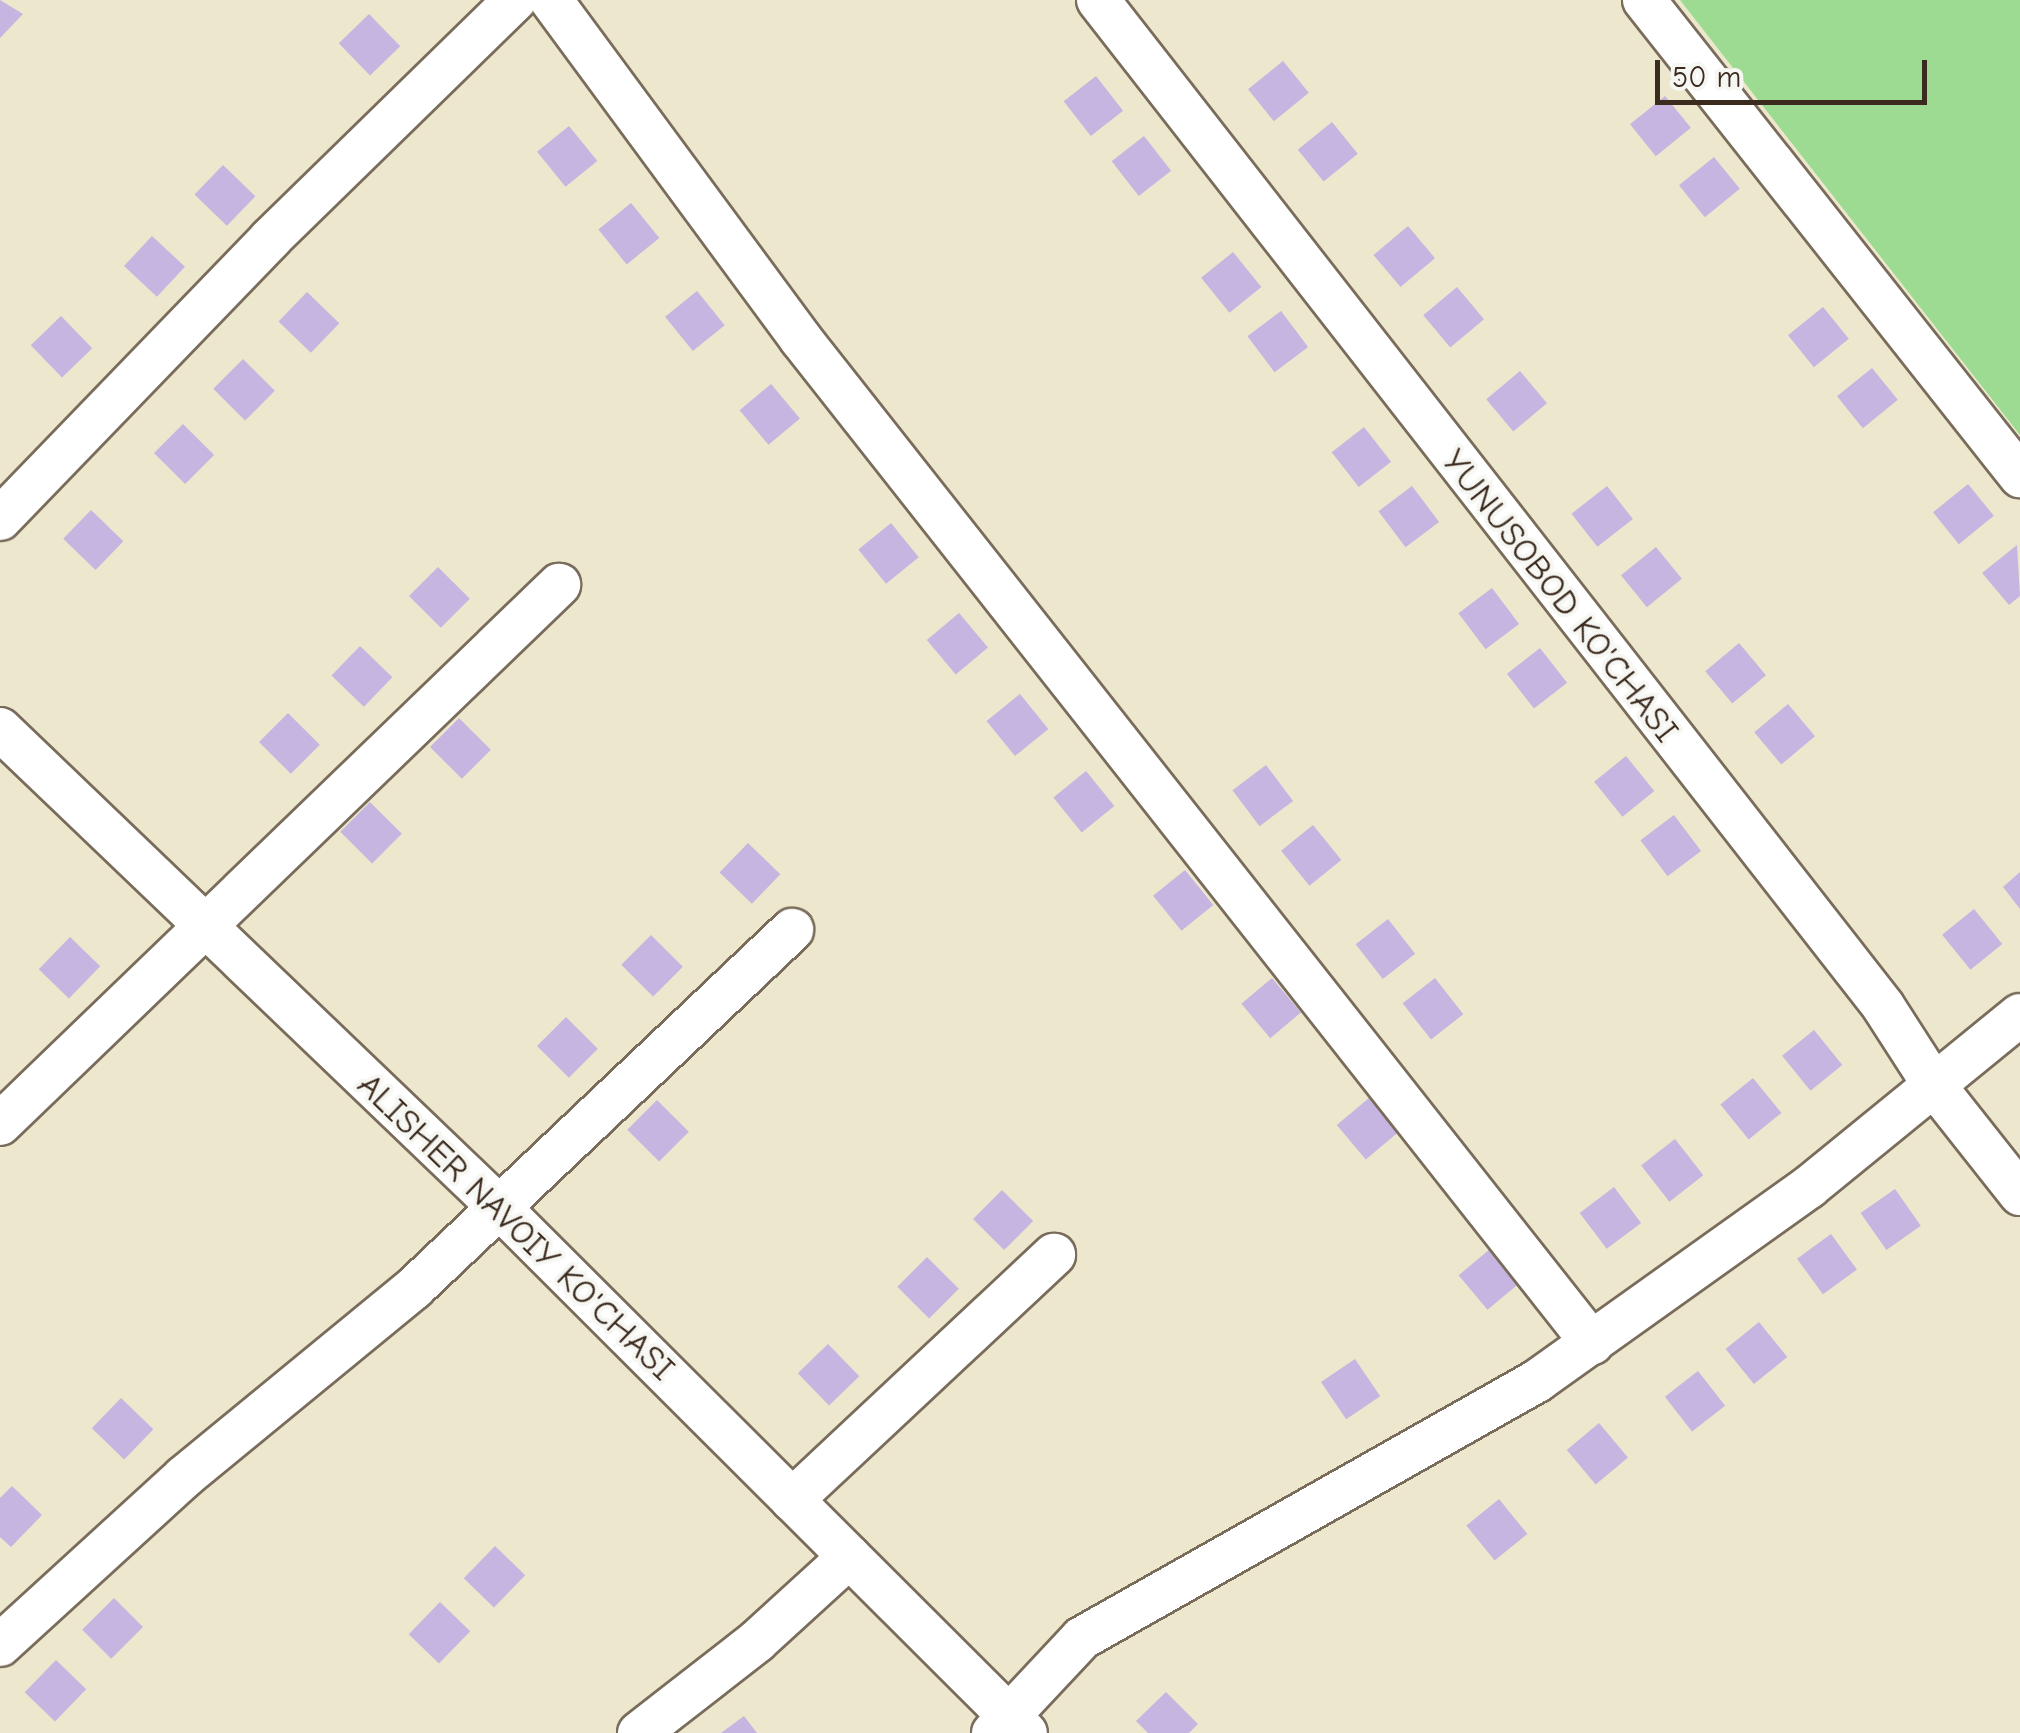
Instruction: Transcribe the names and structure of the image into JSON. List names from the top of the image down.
{
  "streets": {
    "street": ["YUNUSOBOD KO'CHASI", "ALISHER NAVOIY KO'CHASI"]
  },
  "scale_bar": "50 m"
}
